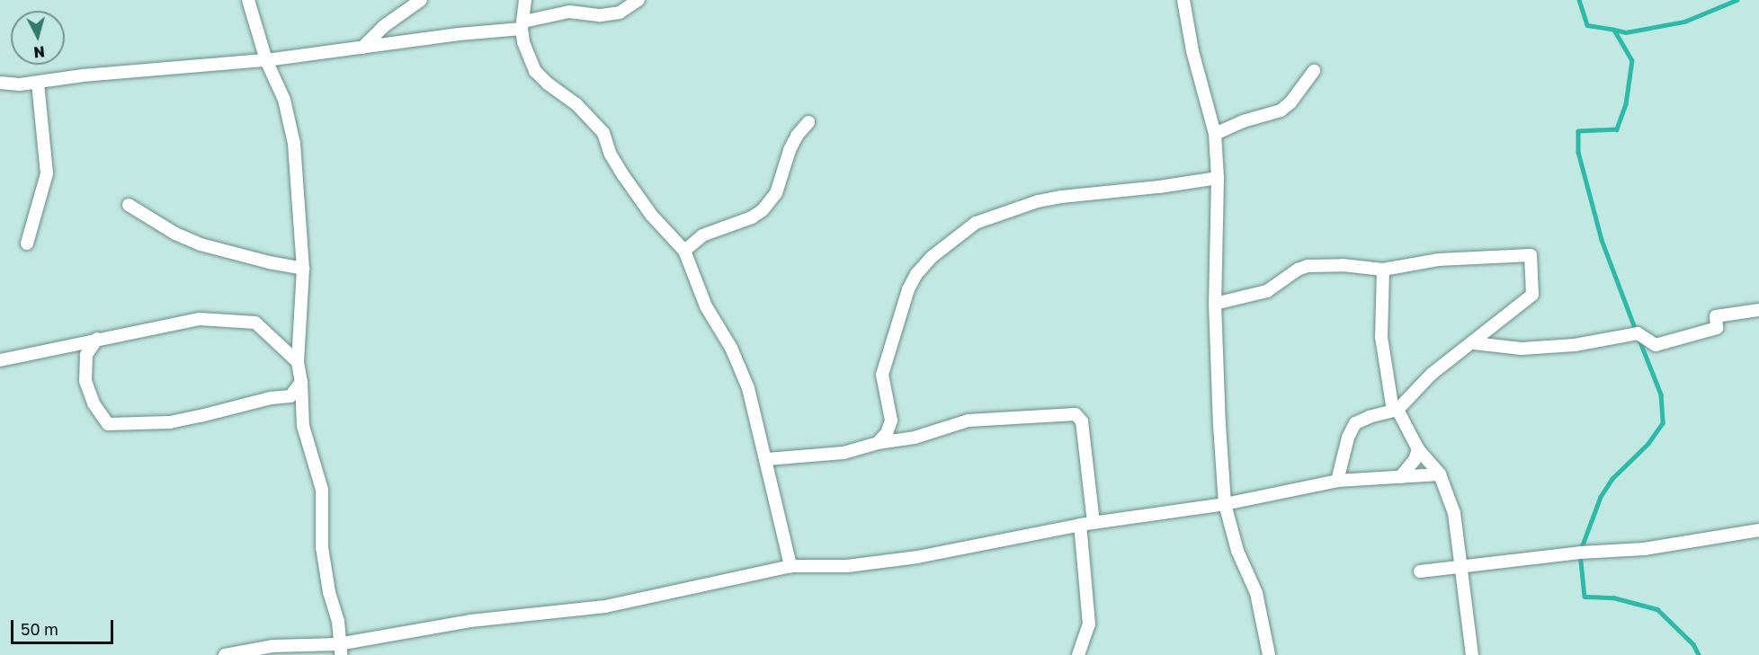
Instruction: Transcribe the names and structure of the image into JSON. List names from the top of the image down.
{
  "scale_bar": "50 m",
  "north": "bottom"
}
